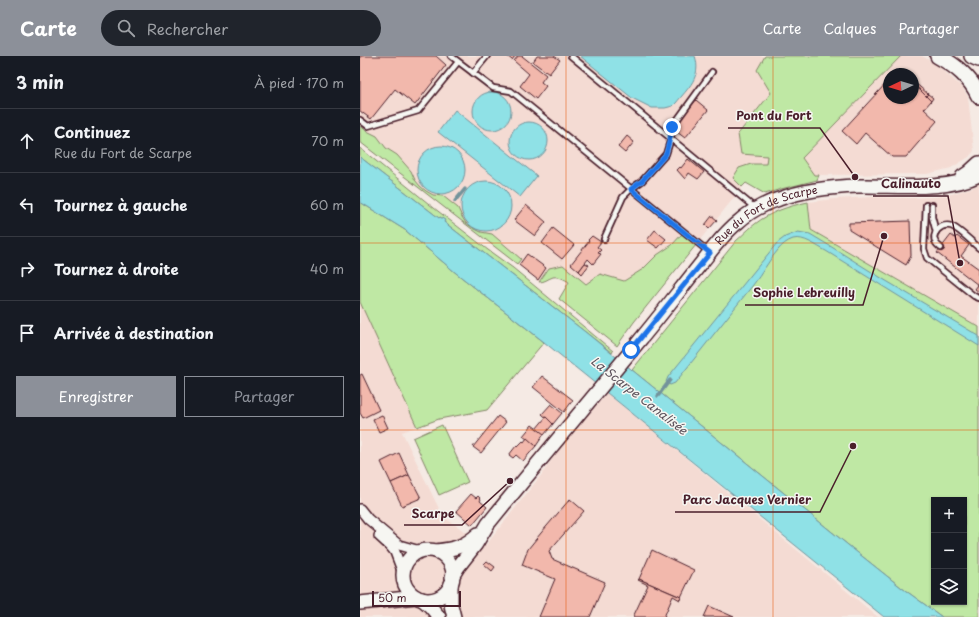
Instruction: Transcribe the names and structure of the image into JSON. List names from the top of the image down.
{
  "streets": {
    "main road": ["Rue du Fort de Scarpe"]
  },
  "water": ["La Scarpe Canalisée"],
  "places": [
    "Pont du Fort",
    "Sophie Lebreuilly",
    "Calinauto",
    "Parc Jacques Vernier",
    "Scarpe"
  ],
  "scale_bar": "50 m",
  "north": "left",
  "page": {
    "header": "Carte",
    "search": "Rechercher",
    "nav": ["Carte", "Calques", "Partager"],
    "heading": ["3 min", "À pied · 170 m"],
    "list": [
      ["Continuez", "Rue du Fort de Scarpe", "70 m"],
      ["Tournez à gauche", "60 m"],
      ["Tournez à droite", "40 m"],
      "Arrivée à destination"
    ],
    "buttons": ["Enregistrer", "Partager"],
    "map_buttons": ["+", "−"],
    "scale": "50 m"
  }
}
